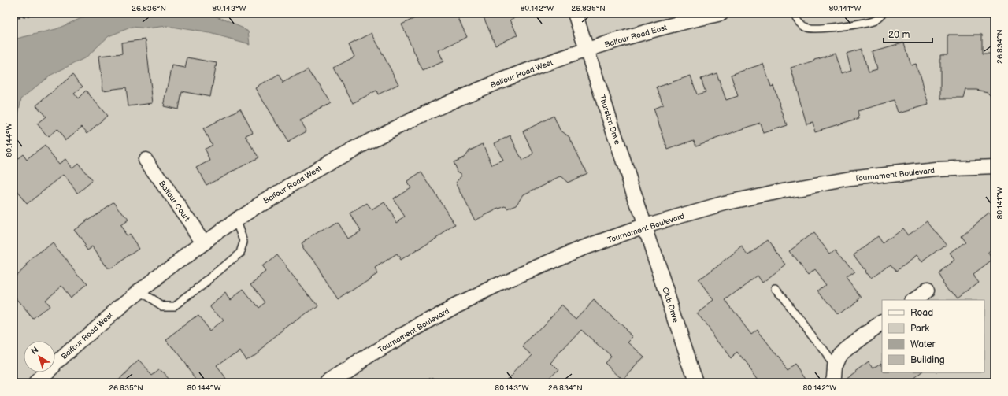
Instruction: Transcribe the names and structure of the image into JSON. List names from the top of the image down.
{
  "streets": {
    "street": [
      "Balfour Road East",
      "Balfour Road West",
      "Thurston Drive",
      "Tournament Boulevard",
      "Balfour Court",
      "Club Drive"
    ]
  },
  "crossings": [
    ["Balfour Road East", "Balfour Road West"],
    ["Balfour Road East", "Thurston Drive"],
    ["Balfour Road West", "Thurston Drive"],
    ["Balfour Road West", "Balfour Court"],
    ["Thurston Drive", "Tournament Boulevard"],
    ["Thurston Drive", "Club Drive"],
    ["Tournament Boulevard", "Club Drive"]
  ],
  "legend": [
    "Road",
    "Park",
    "Water",
    "Building"
  ],
  "scale_bar": "20 m",
  "north": "top left",
  "coordinates": [
    "26.836°N",
    "80.143°W",
    "80.142°W",
    "26.835°N",
    "80.141°W",
    "26.834°N",
    "80.144°W"
  ]
}
